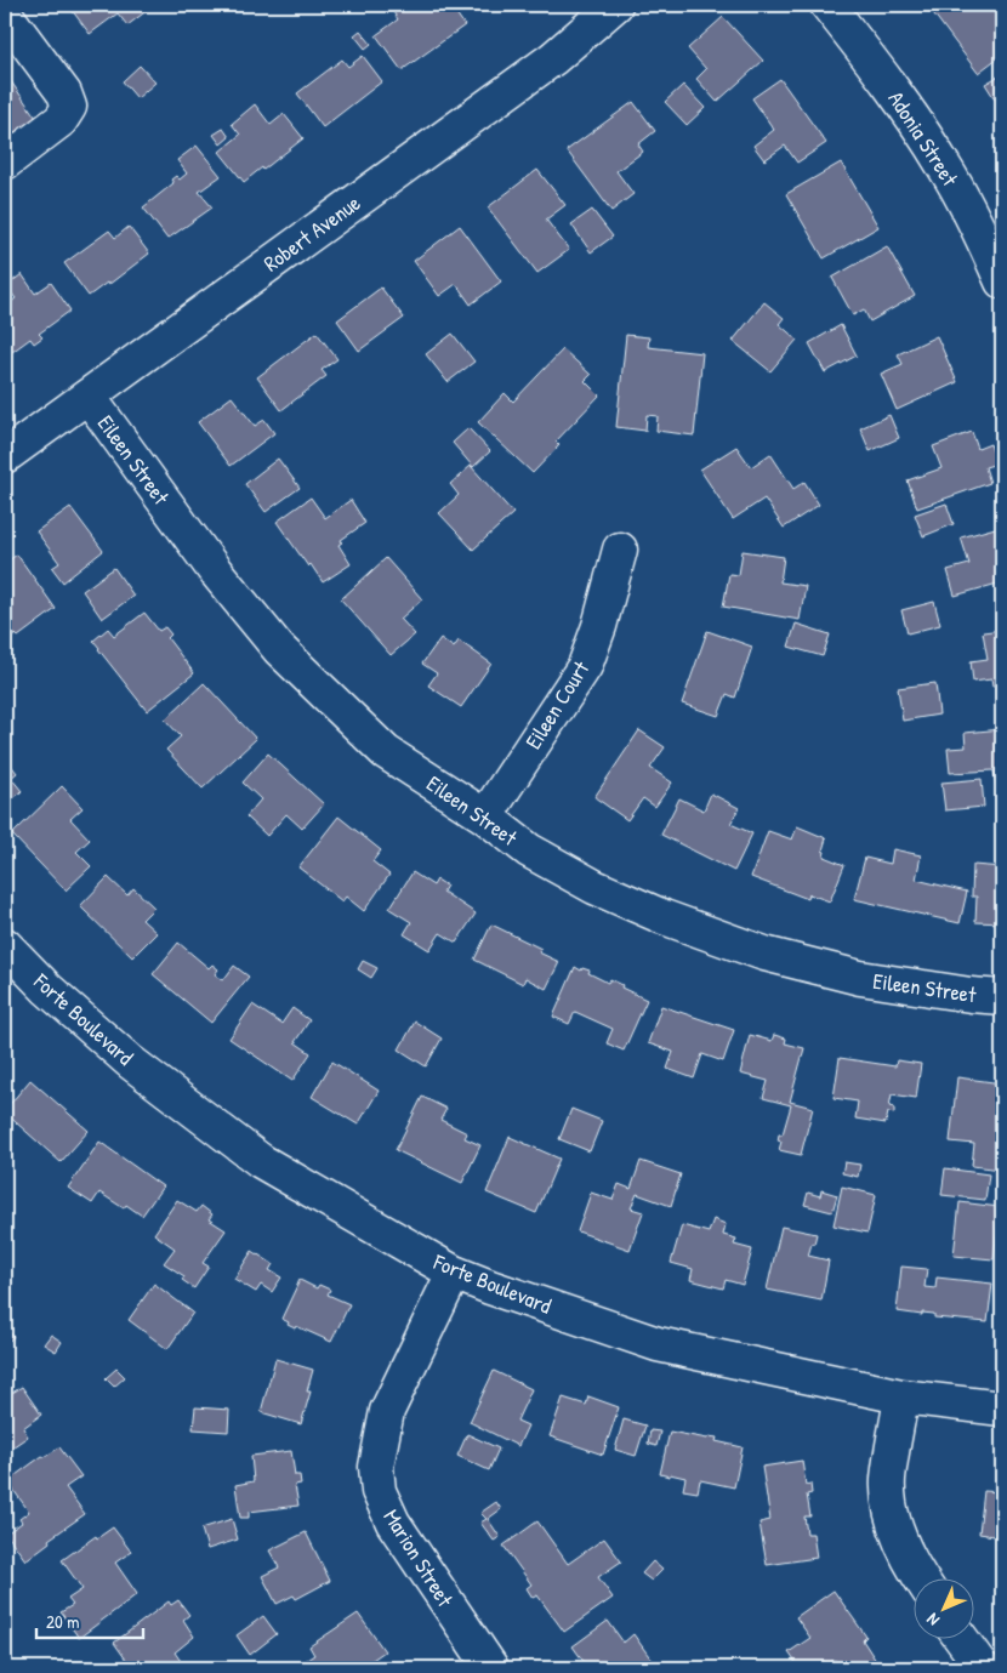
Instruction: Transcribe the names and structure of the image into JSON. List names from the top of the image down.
{
  "streets": {
    "street": [
      "Adonia Street",
      "Robert Avenue",
      "Eileen Street",
      "Eileen Court",
      "Forte Boulevard",
      "Marion Street"
    ]
  },
  "crossings": [
    ["Robert Avenue", "Eileen Street"],
    ["Eileen Street", "Eileen Court"],
    ["Forte Boulevard", "Marion Street"]
  ],
  "scale_bar": "20 m",
  "north": "bottom left"
}
